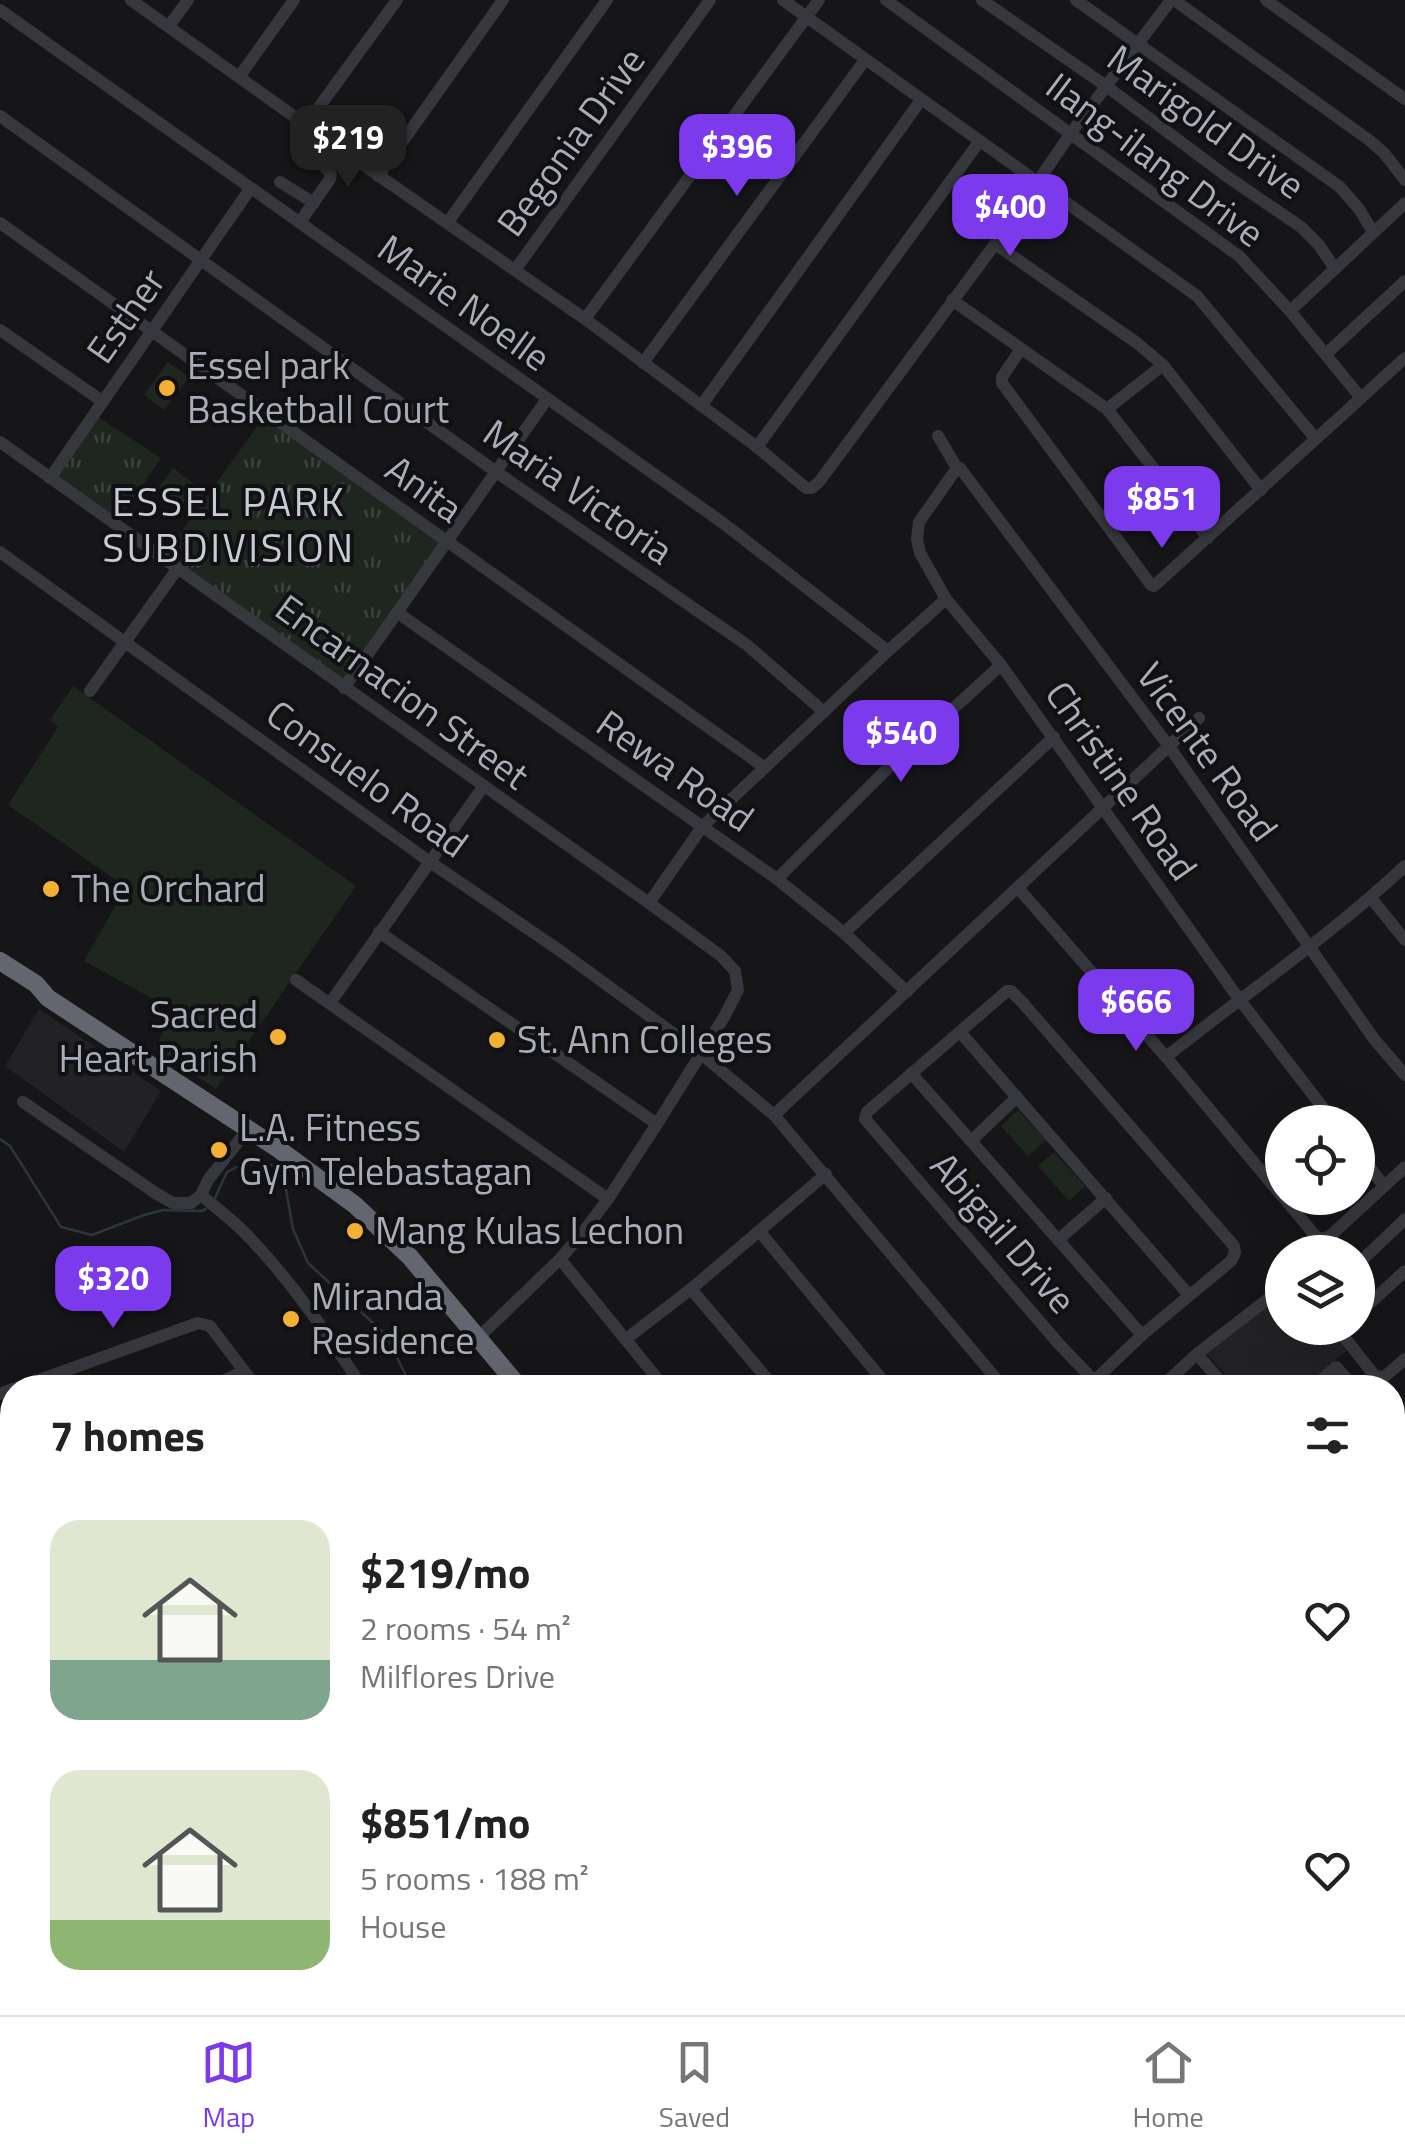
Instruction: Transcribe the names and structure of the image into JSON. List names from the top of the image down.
{
  "streets": {
    "street": [
      "Marigold Drive",
      "Begonia Drive",
      "Ilang-ilang Drive",
      "Marie Noelle",
      "Esther",
      "Anita",
      "Maria Victoria",
      "Encarnacion Street",
      "Vicente Road",
      "Rewa Road",
      "Consuelo Road",
      "Christine Road",
      "Abigail Drive"
    ]
  },
  "crossings": [
    ["Marie Noelle", "Esther"],
    ["Esther", "Anita"],
    ["Esther", "Maria Victoria"],
    ["Esther", "Encarnacion Street"],
    ["Encarnacion Street", "Consuelo Road"],
    ["Vicente Road", "Christine Road"]
  ],
  "districts": ["ESSEL PARK SUBDIVISION"],
  "places": [
    "Essel park Basketball Court",
    "The Orchard",
    "Sacred Heart Parish",
    "St. Ann Colleges",
    "L.A. Fitness Gym Telebastagan",
    "Mang Kulas Lechon",
    "Miranda Residence"
  ],
  "page": {
    "price": [
      "$219",
      "$396",
      "$400",
      "$851",
      "$540",
      "$666",
      "$320"
    ],
    "heading": "7 homes",
    "list": [
      {
        "name": "$219/mo",
        "note": "2 rooms · 54 m² · Milflores Drive"
      },
      {
        "name": "$851/mo",
        "note": "5 rooms · 188 m² · House"
      }
    ],
    "tabs": ["Map", "Saved", "Home"]
  }
}
